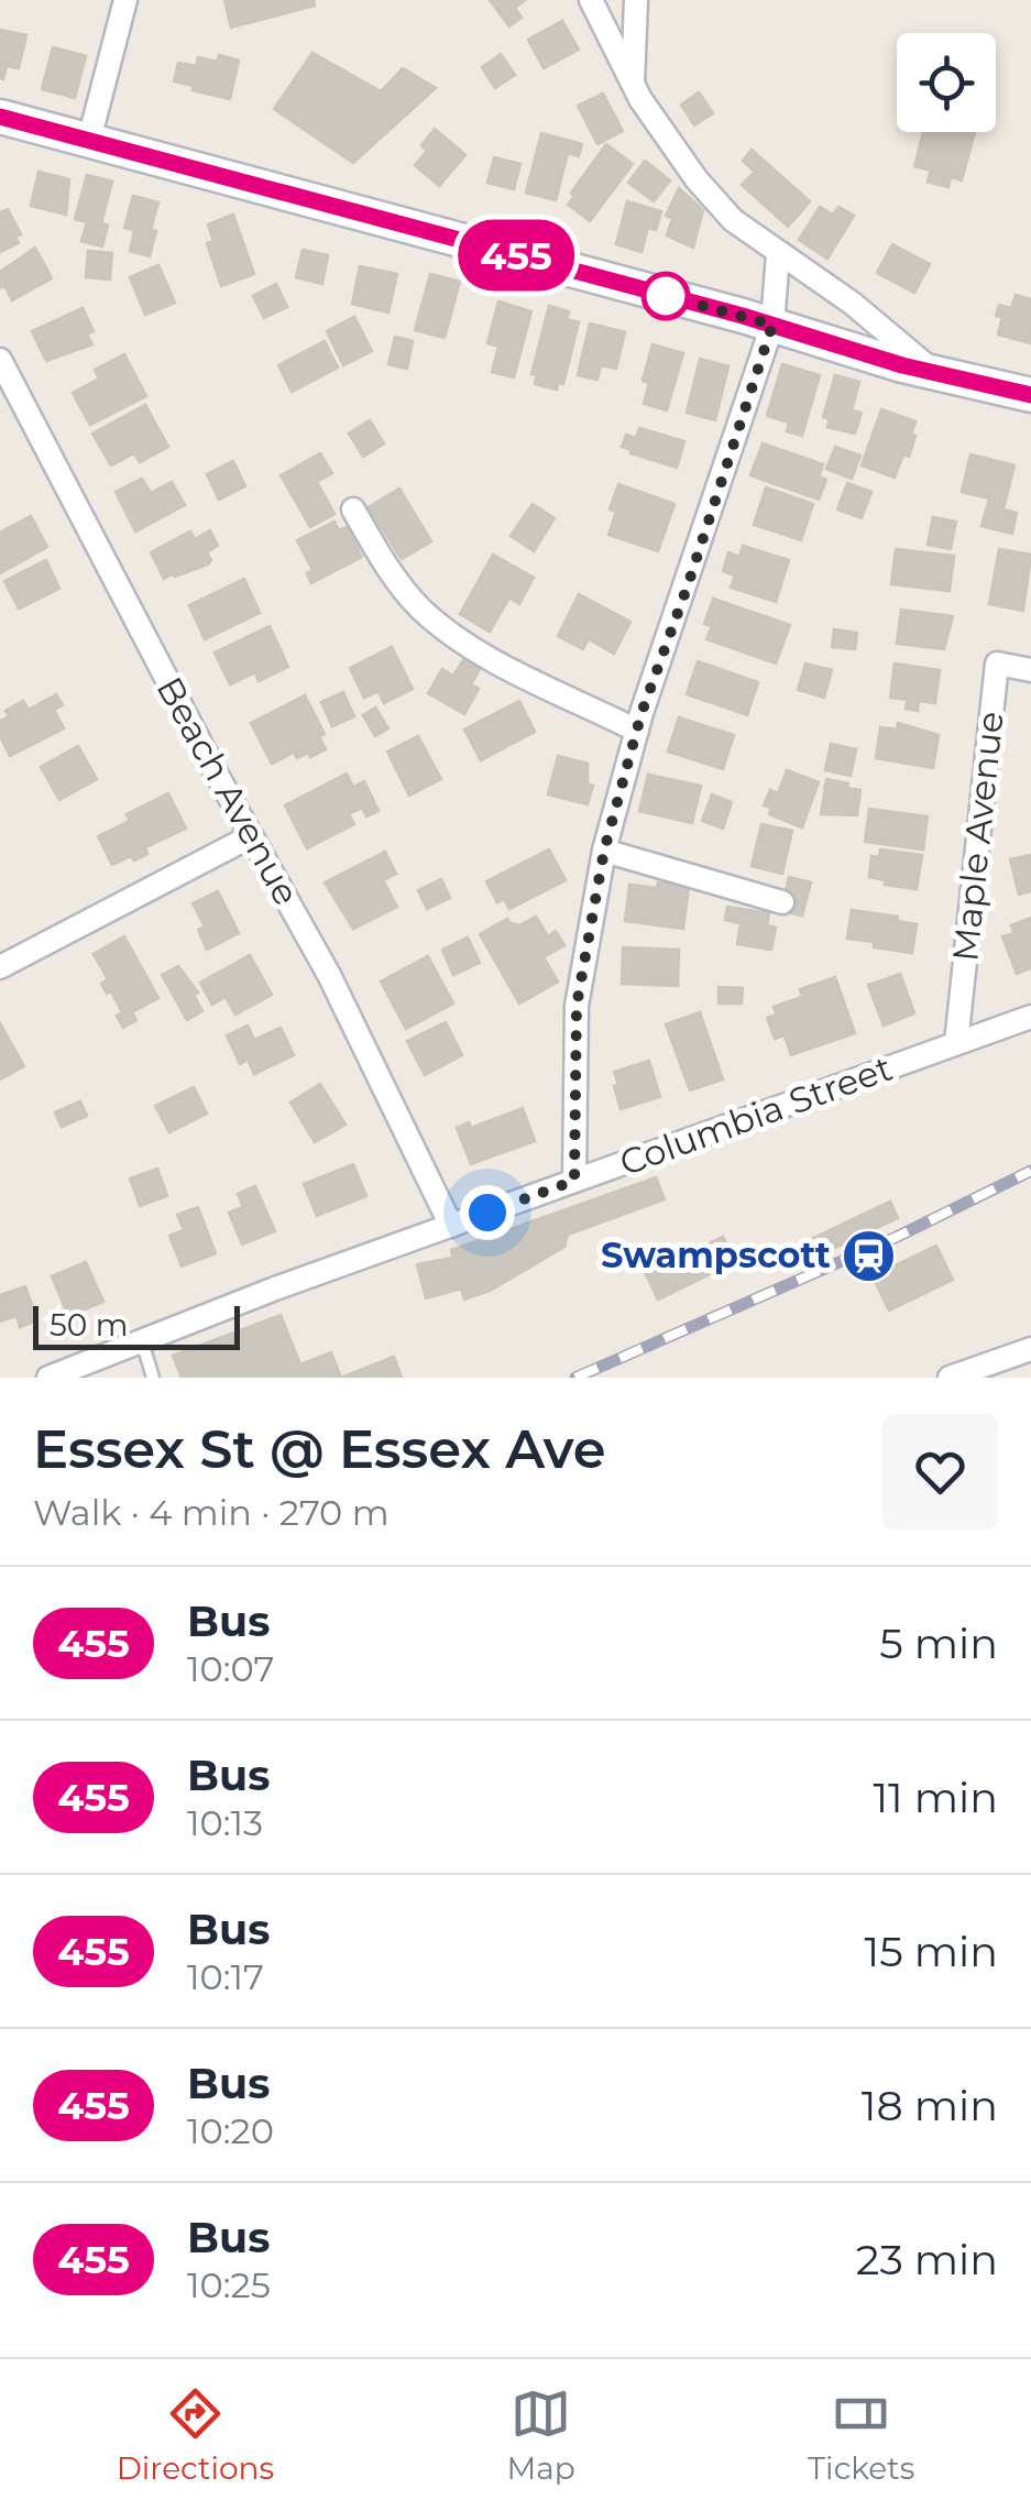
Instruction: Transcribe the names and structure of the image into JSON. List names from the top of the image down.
{
  "streets": {
    "street": ["Beach Avenue", "Maple Avenue", "Columbia Street"]
  },
  "crossings": [
    ["Beach Avenue", "Columbia Street"],
    ["Maple Avenue", "Columbia Street"]
  ],
  "places": {
    "station": ["Swampscott"]
  },
  "lines": ["bus line 455"],
  "scale_bar": "50 m",
  "page": {
    "on_map": "455",
    "scale": "50 m",
    "heading": ["Essex St @ Essex Ave", "Walk · 4 min · 270 m"],
    "list": [
      {
        "mark": "455",
        "name": "Bus",
        "note": "10:07",
        "value": "5 min"
      },
      {
        "mark": "455",
        "name": "Bus",
        "note": "10:13",
        "value": "11 min"
      },
      {
        "mark": "455",
        "name": "Bus",
        "note": "10:17",
        "value": "15 min"
      },
      {
        "mark": "455",
        "name": "Bus",
        "note": "10:20",
        "value": "18 min"
      },
      {
        "mark": "455",
        "name": "Bus",
        "note": "10:25",
        "value": "23 min"
      }
    ],
    "tabs": ["Directions", "Map", "Tickets"]
  }
}
